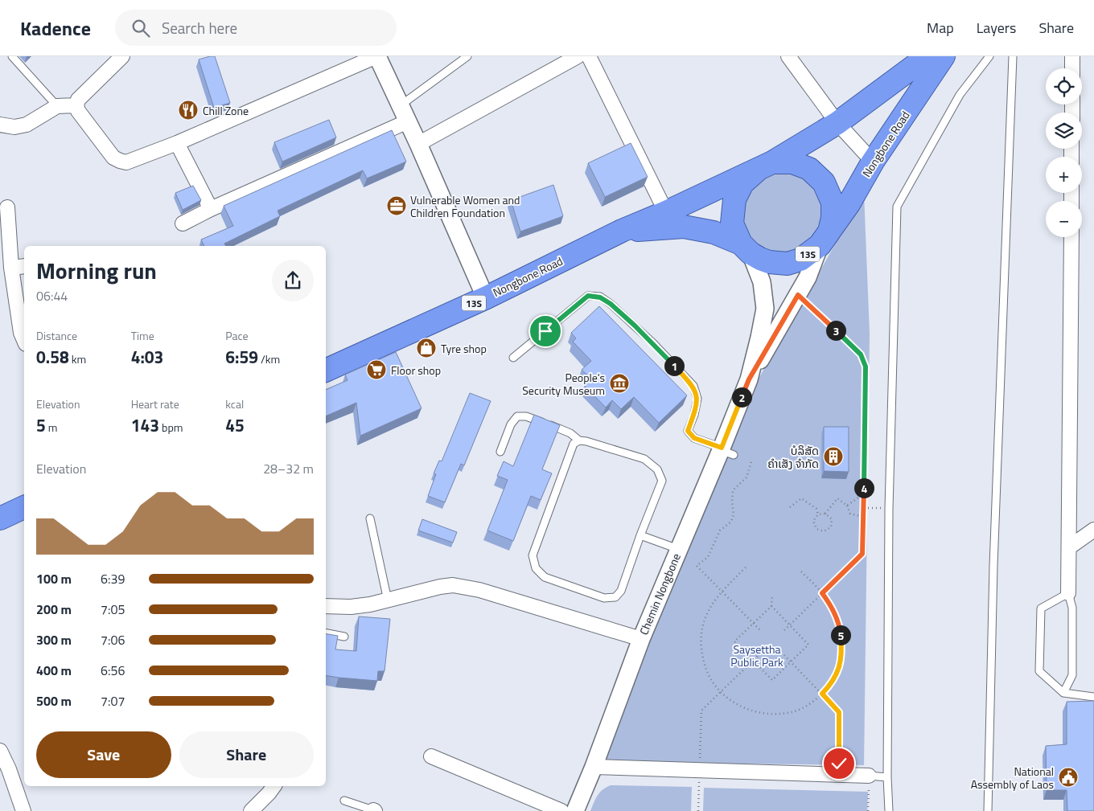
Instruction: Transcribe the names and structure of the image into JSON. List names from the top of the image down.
{
  "streets": {
    "highway": ["Nongbone Road", "13S"],
    "street": ["Chemin Nongbone"]
  },
  "crossings": [
    ["Nongbone Road", "Chemin Nongbone"]
  ],
  "parks": ["Saysettha Public Park"],
  "places": {
    "restaurant": ["Chill Zone"],
    "office": ["Vulnerable Women and Children Foundation"],
    "shop": ["Tyre shop"],
    "supermarket": ["Floor shop"],
    "museum": ["People's Security Museum"],
    "building": ["ບໍລິສັດ ຄຳເສັງ ຈຳກັດ"],
    "public building": ["National Assembly of Laos"]
  },
  "page": {
    "header": "Kadence",
    "search": "Search here",
    "nav": ["Map", "Layers", "Share"],
    "map_buttons": ["+", "−"],
    "heading": ["Morning run", "06:44"],
    "stats": [
      ["Distance", "0.58 km"],
      ["Time", "4:03"],
      ["Pace", "6:59 /km"],
      ["Elevation", "5 m"],
      ["Heart rate", "143 bpm"],
      ["kcal", "45"]
    ],
    "pins": [
      "3",
      "1",
      "2",
      "4",
      "5"
    ],
    "chart": ["Elevation", "28–32 m"],
    "list": [
      {
        "name": "100 m",
        "note": "6:39"
      },
      {
        "name": "200 m",
        "note": "7:05"
      },
      {
        "name": "300 m",
        "note": "7:06"
      },
      {
        "name": "400 m",
        "note": "6:56"
      },
      {
        "name": "500 m",
        "note": "7:07"
      }
    ],
    "buttons": ["Save", "Share"]
  }
}
